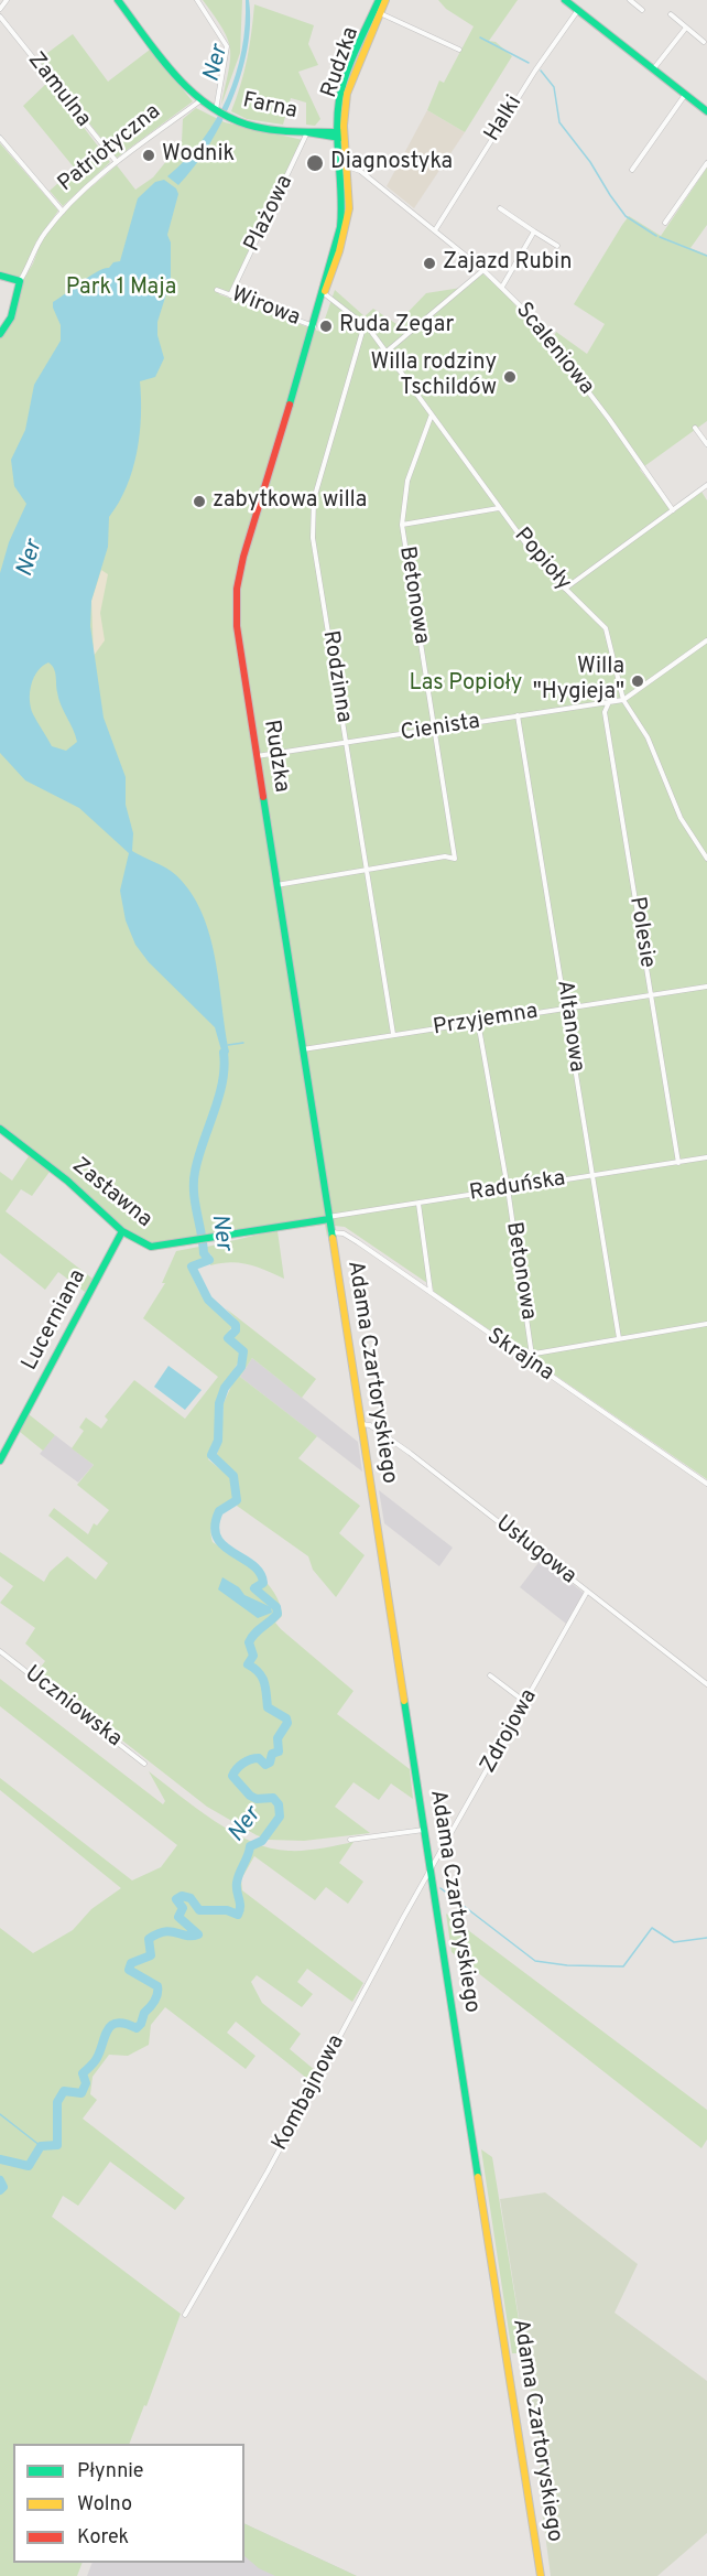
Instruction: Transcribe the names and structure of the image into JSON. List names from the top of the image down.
{
  "streets": {
    "street": [
      "Rudzka",
      "Zamulna",
      "Farna",
      "Halki",
      "Patriotyczna",
      "Plażowa",
      "Wirowa",
      "Scaleniowa",
      "Popioły",
      "Betonowa",
      "Rodzinna",
      "Cienista",
      "Polesie",
      "Przyjemna",
      "Altanowa",
      "Raduńska",
      "Zastawna",
      "Lucerniana",
      "Skrajna",
      "Adama Czartoryskiego",
      "Usługowa",
      "Uczniowska",
      "Zdrojowa",
      "Kombajnowa"
    ]
  },
  "crossings": [
    ["Rudzka", "Farna"],
    ["Rudzka", "Wirowa"],
    ["Rudzka", "Scaleniowa"],
    ["Rudzka", "Popioły"],
    ["Rudzka", "Cienista"],
    ["Rudzka", "Przyjemna"],
    ["Rudzka", "Raduńska"],
    ["Rudzka", "Zastawna"],
    ["Rudzka", "Skrajna"],
    ["Rudzka", "Adama Czartoryskiego"],
    ["Zamulna", "Patriotyczna"],
    ["Farna", "Patriotyczna"],
    ["Farna", "Plażowa"],
    ["Halki", "Scaleniowa"],
    ["Plażowa", "Wirowa"],
    ["Popioły", "Betonowa"],
    ["Popioły", "Rodzinna"],
    ["Popioły", "Cienista"],
    ["Betonowa", "Rodzinna"],
    ["Betonowa", "Cienista"],
    ["Betonowa", "Przyjemna"],
    ["Betonowa", "Raduńska"],
    ["Betonowa", "Skrajna"],
    ["Rodzinna", "Cienista"],
    ["Rodzinna", "Przyjemna"],
    ["Cienista", "Polesie"],
    ["Cienista", "Altanowa"],
    ["Polesie", "Przyjemna"],
    ["Polesie", "Raduńska"],
    ["Przyjemna", "Altanowa"],
    ["Altanowa", "Raduńska"],
    ["Raduńska", "Zastawna"],
    ["Zastawna", "Lucerniana"],
    ["Skrajna", "Adama Czartoryskiego"],
    ["Adama Czartoryskiego", "Usługowa"],
    ["Adama Czartoryskiego", "Zdrojowa"],
    ["Adama Czartoryskiego", "Kombajnowa"],
    ["Usługowa", "Zdrojowa"],
    ["Zdrojowa", "Kombajnowa"]
  ],
  "water": ["Ner"],
  "parks": ["Park 1 Maja", "Las Popioły"],
  "places": [
    "Wodnik",
    "Diagnostyka",
    "Zajazd Rubin",
    "Ruda Zegar",
    "Willa rodziny Tschildów",
    "zabytkowa willa",
    "Willa \"Hygieja\""
  ],
  "legend": ["Płynnie", "Wolno", "Korek"]
}
